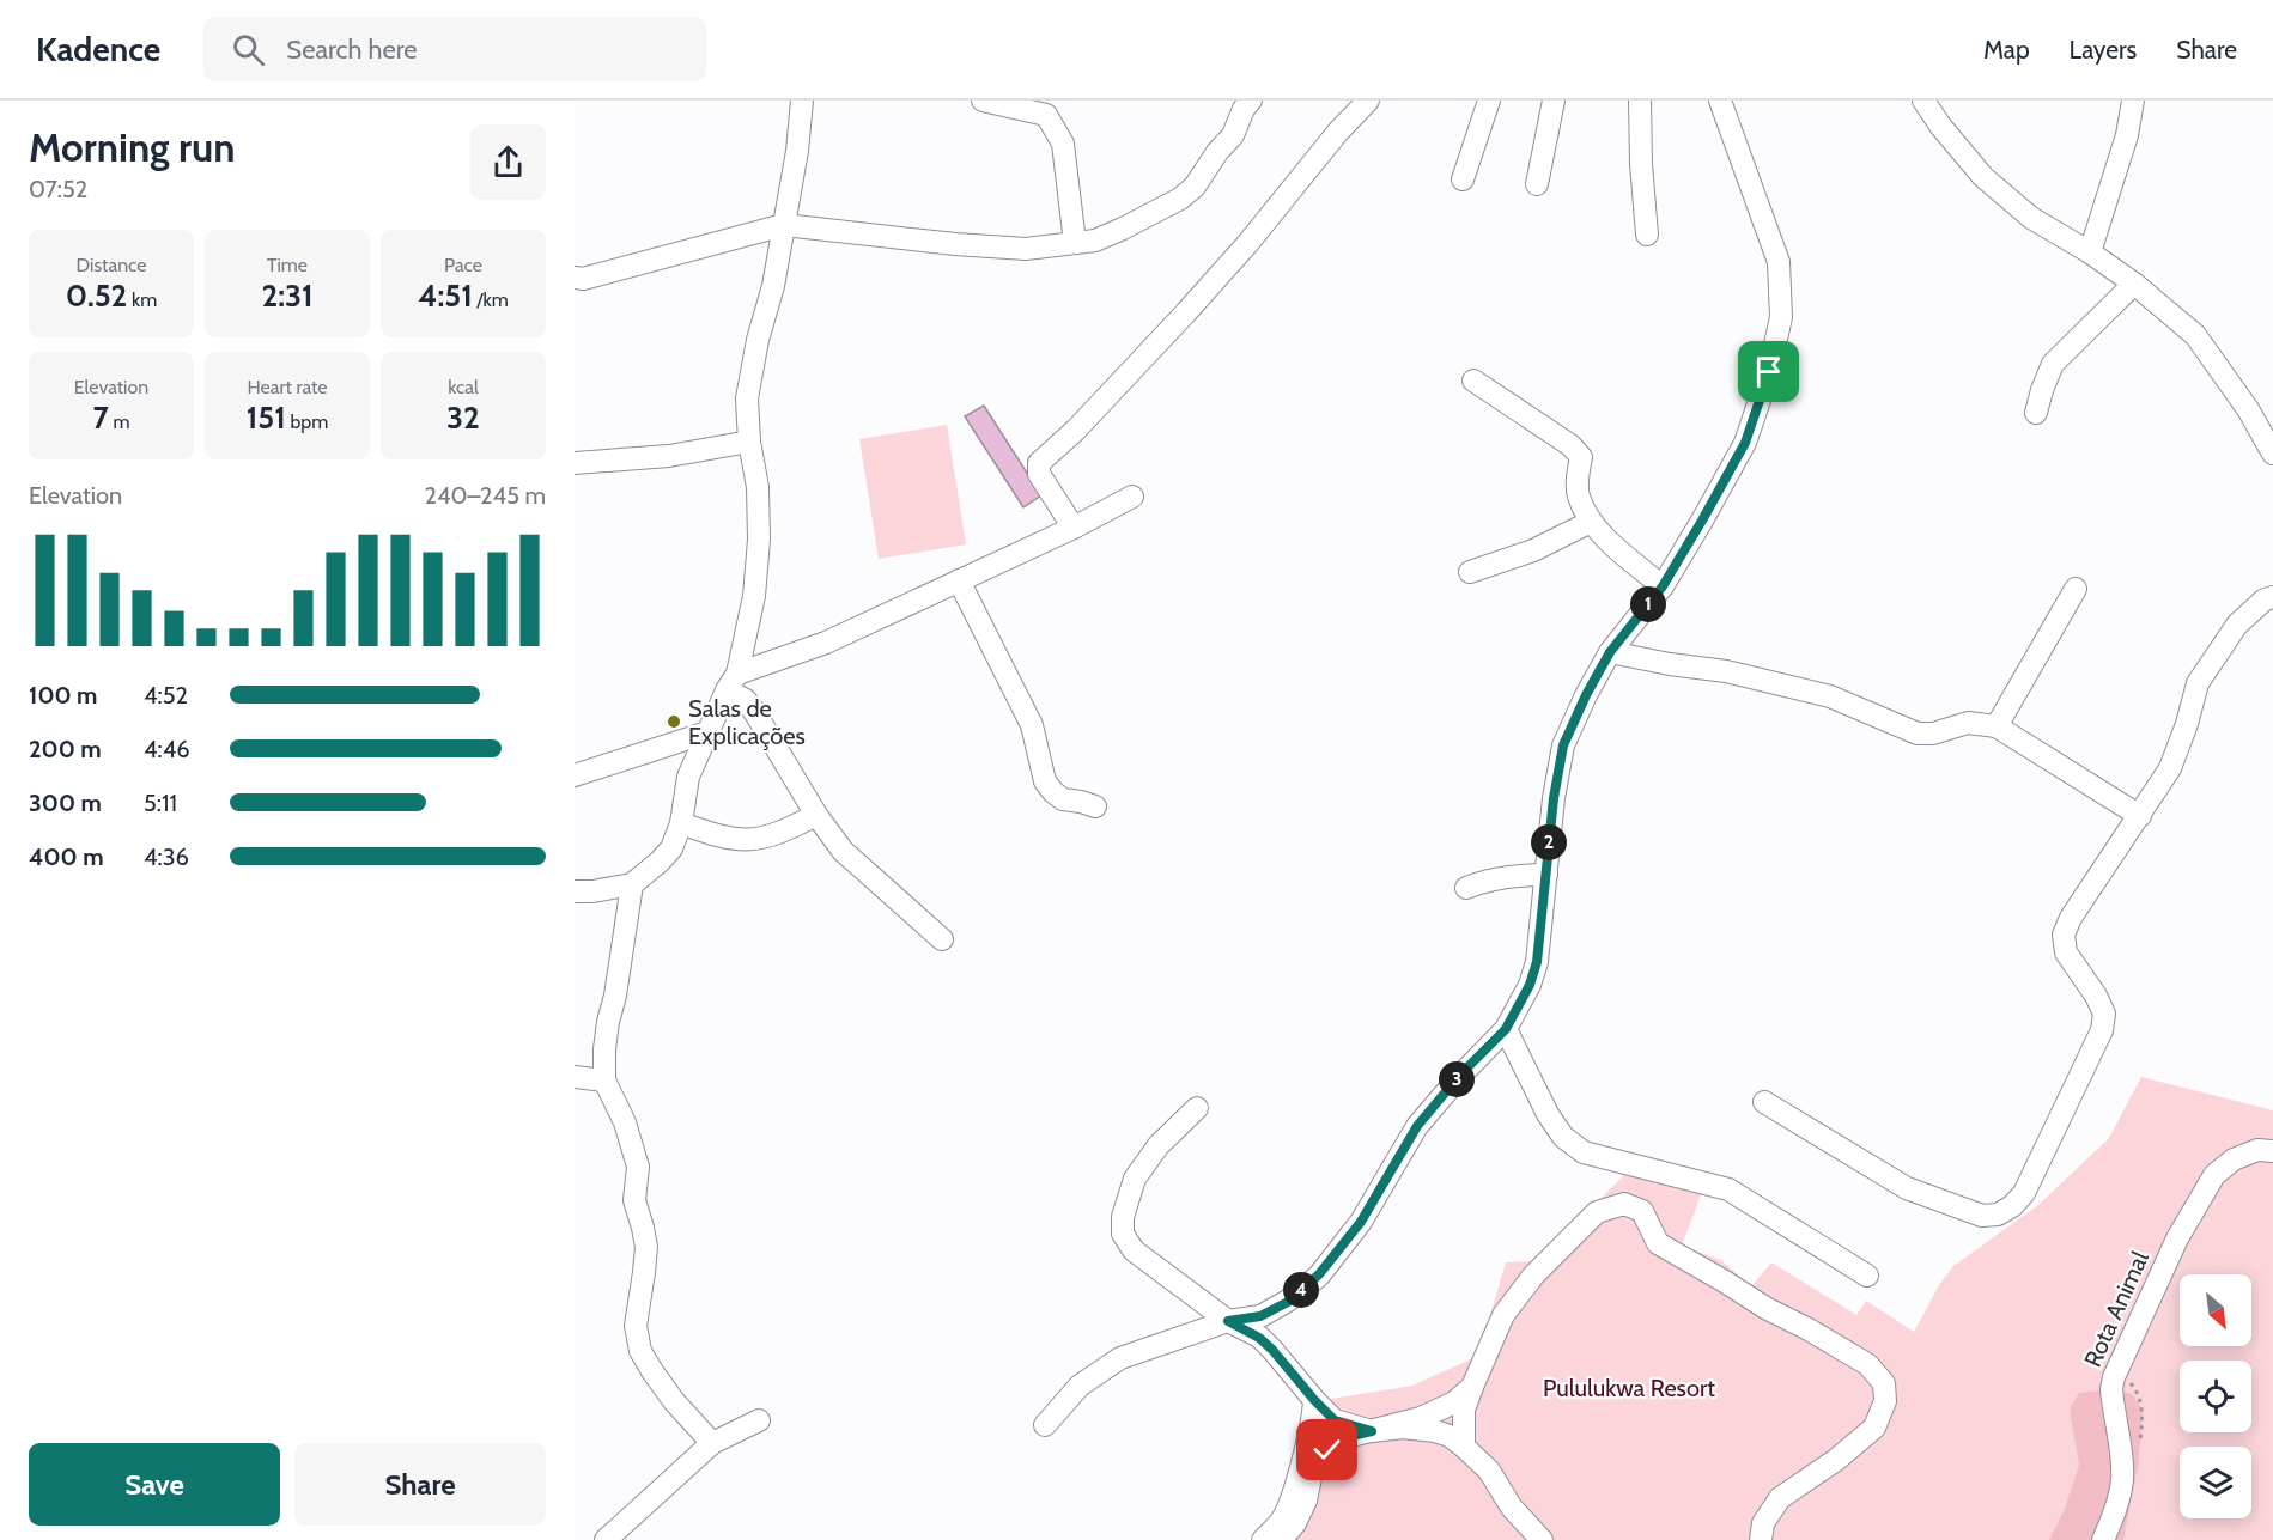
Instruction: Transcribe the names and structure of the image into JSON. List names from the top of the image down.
{
  "streets": {
    "street": ["Rota Animal"]
  },
  "parks": ["Pululukwa Resort"],
  "places": ["Salas de Explicações"],
  "north": "bottom right",
  "page": {
    "header": "Kadence",
    "search": "Search here",
    "nav": ["Map", "Layers", "Share"],
    "heading": ["Morning run", "07:52"],
    "stats": [
      ["Distance", "0.52 km"],
      ["Time", "2:31"],
      ["Pace", "4:51 /km"],
      ["Elevation", "7 m"],
      ["Heart rate", "151 bpm"],
      ["kcal", "32"]
    ],
    "chart": ["Elevation", "240–245 m"],
    "pins": [
      "1",
      "2",
      "3",
      "4"
    ],
    "list": [
      {
        "name": "100 m",
        "note": "4:52"
      },
      {
        "name": "200 m",
        "note": "4:46"
      },
      {
        "name": "300 m",
        "note": "5:11"
      },
      {
        "name": "400 m",
        "note": "4:36"
      }
    ],
    "buttons": ["Save", "Share"]
  }
}
